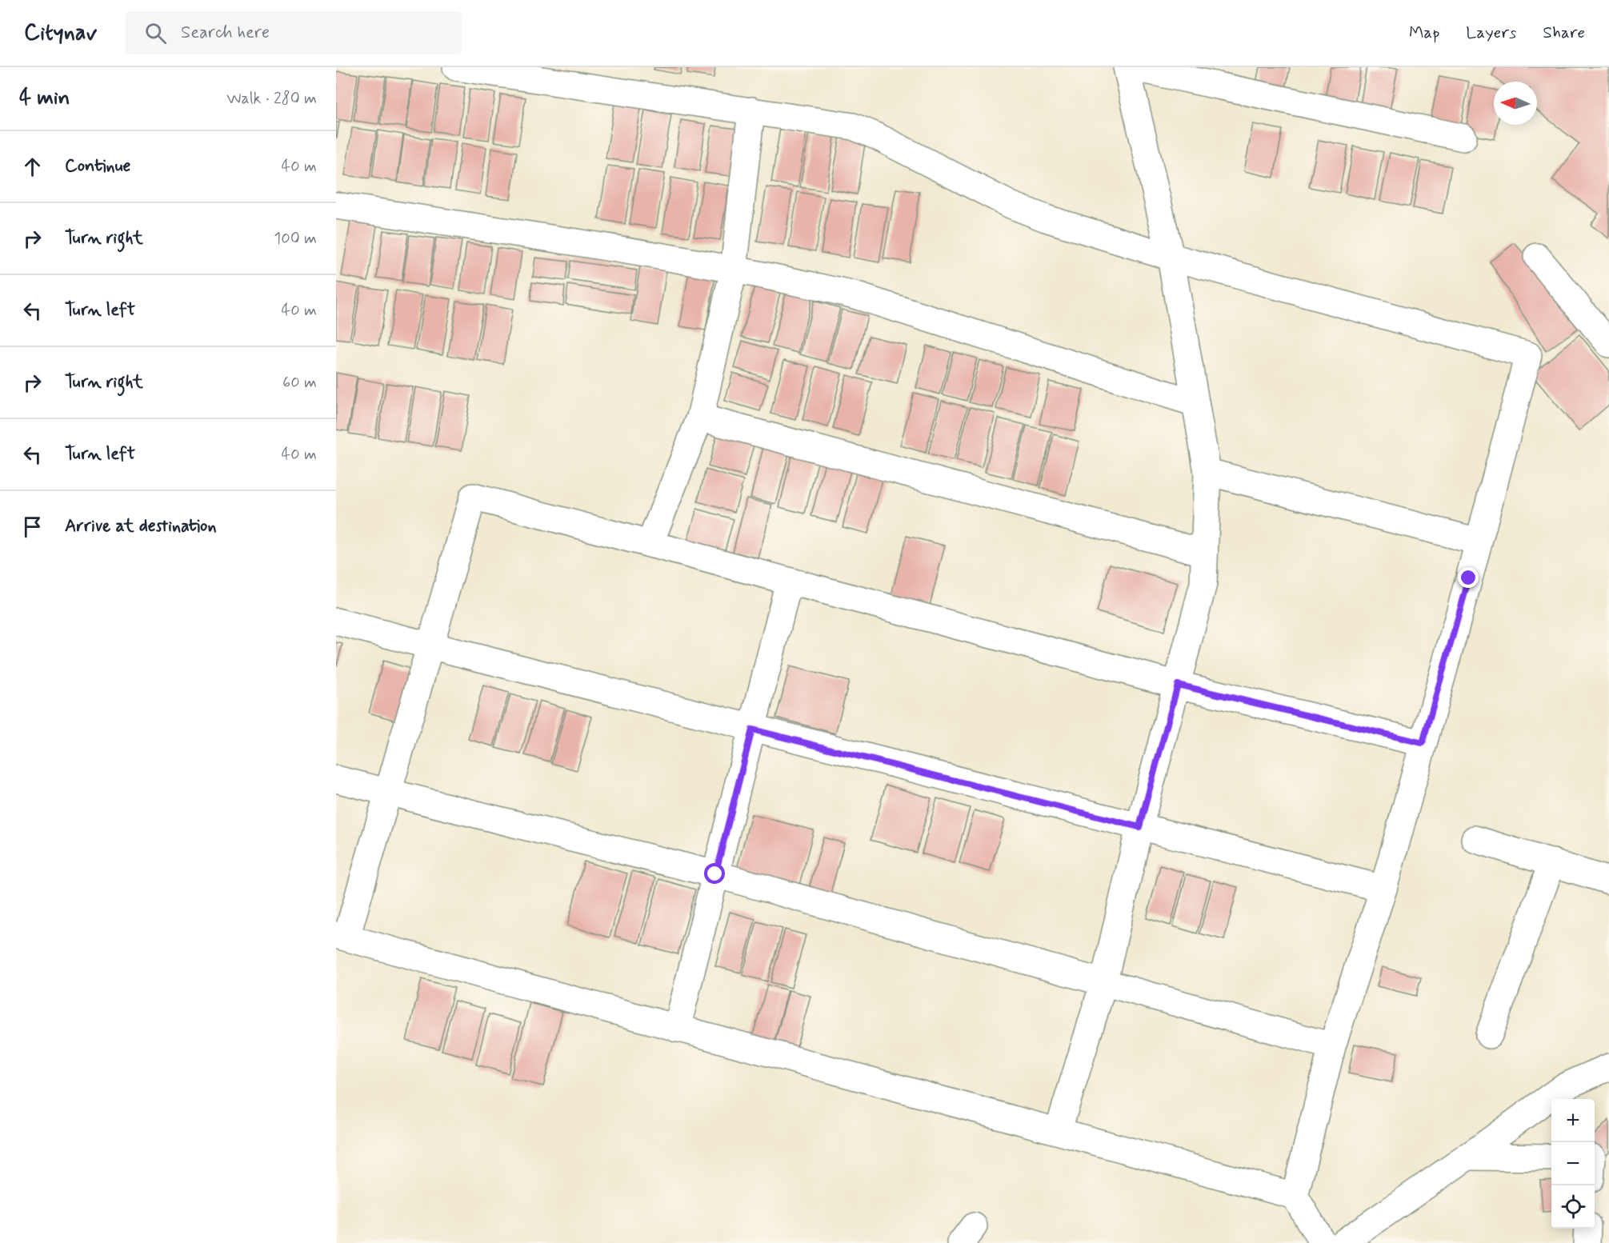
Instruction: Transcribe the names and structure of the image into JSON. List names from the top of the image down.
{
  "north": "left",
  "page": {
    "header": "Citynav",
    "search": "Search here",
    "nav": ["Map", "Layers", "Share"],
    "heading": ["4 min", "Walk · 280 m"],
    "list": [
      ["Continue", "40 m"],
      ["Turn right", "100 m"],
      ["Turn left", "40 m"],
      ["Turn right", "60 m"],
      ["Turn left", "40 m"],
      "Arrive at destination"
    ],
    "map_buttons": ["+", "−"]
  }
}
